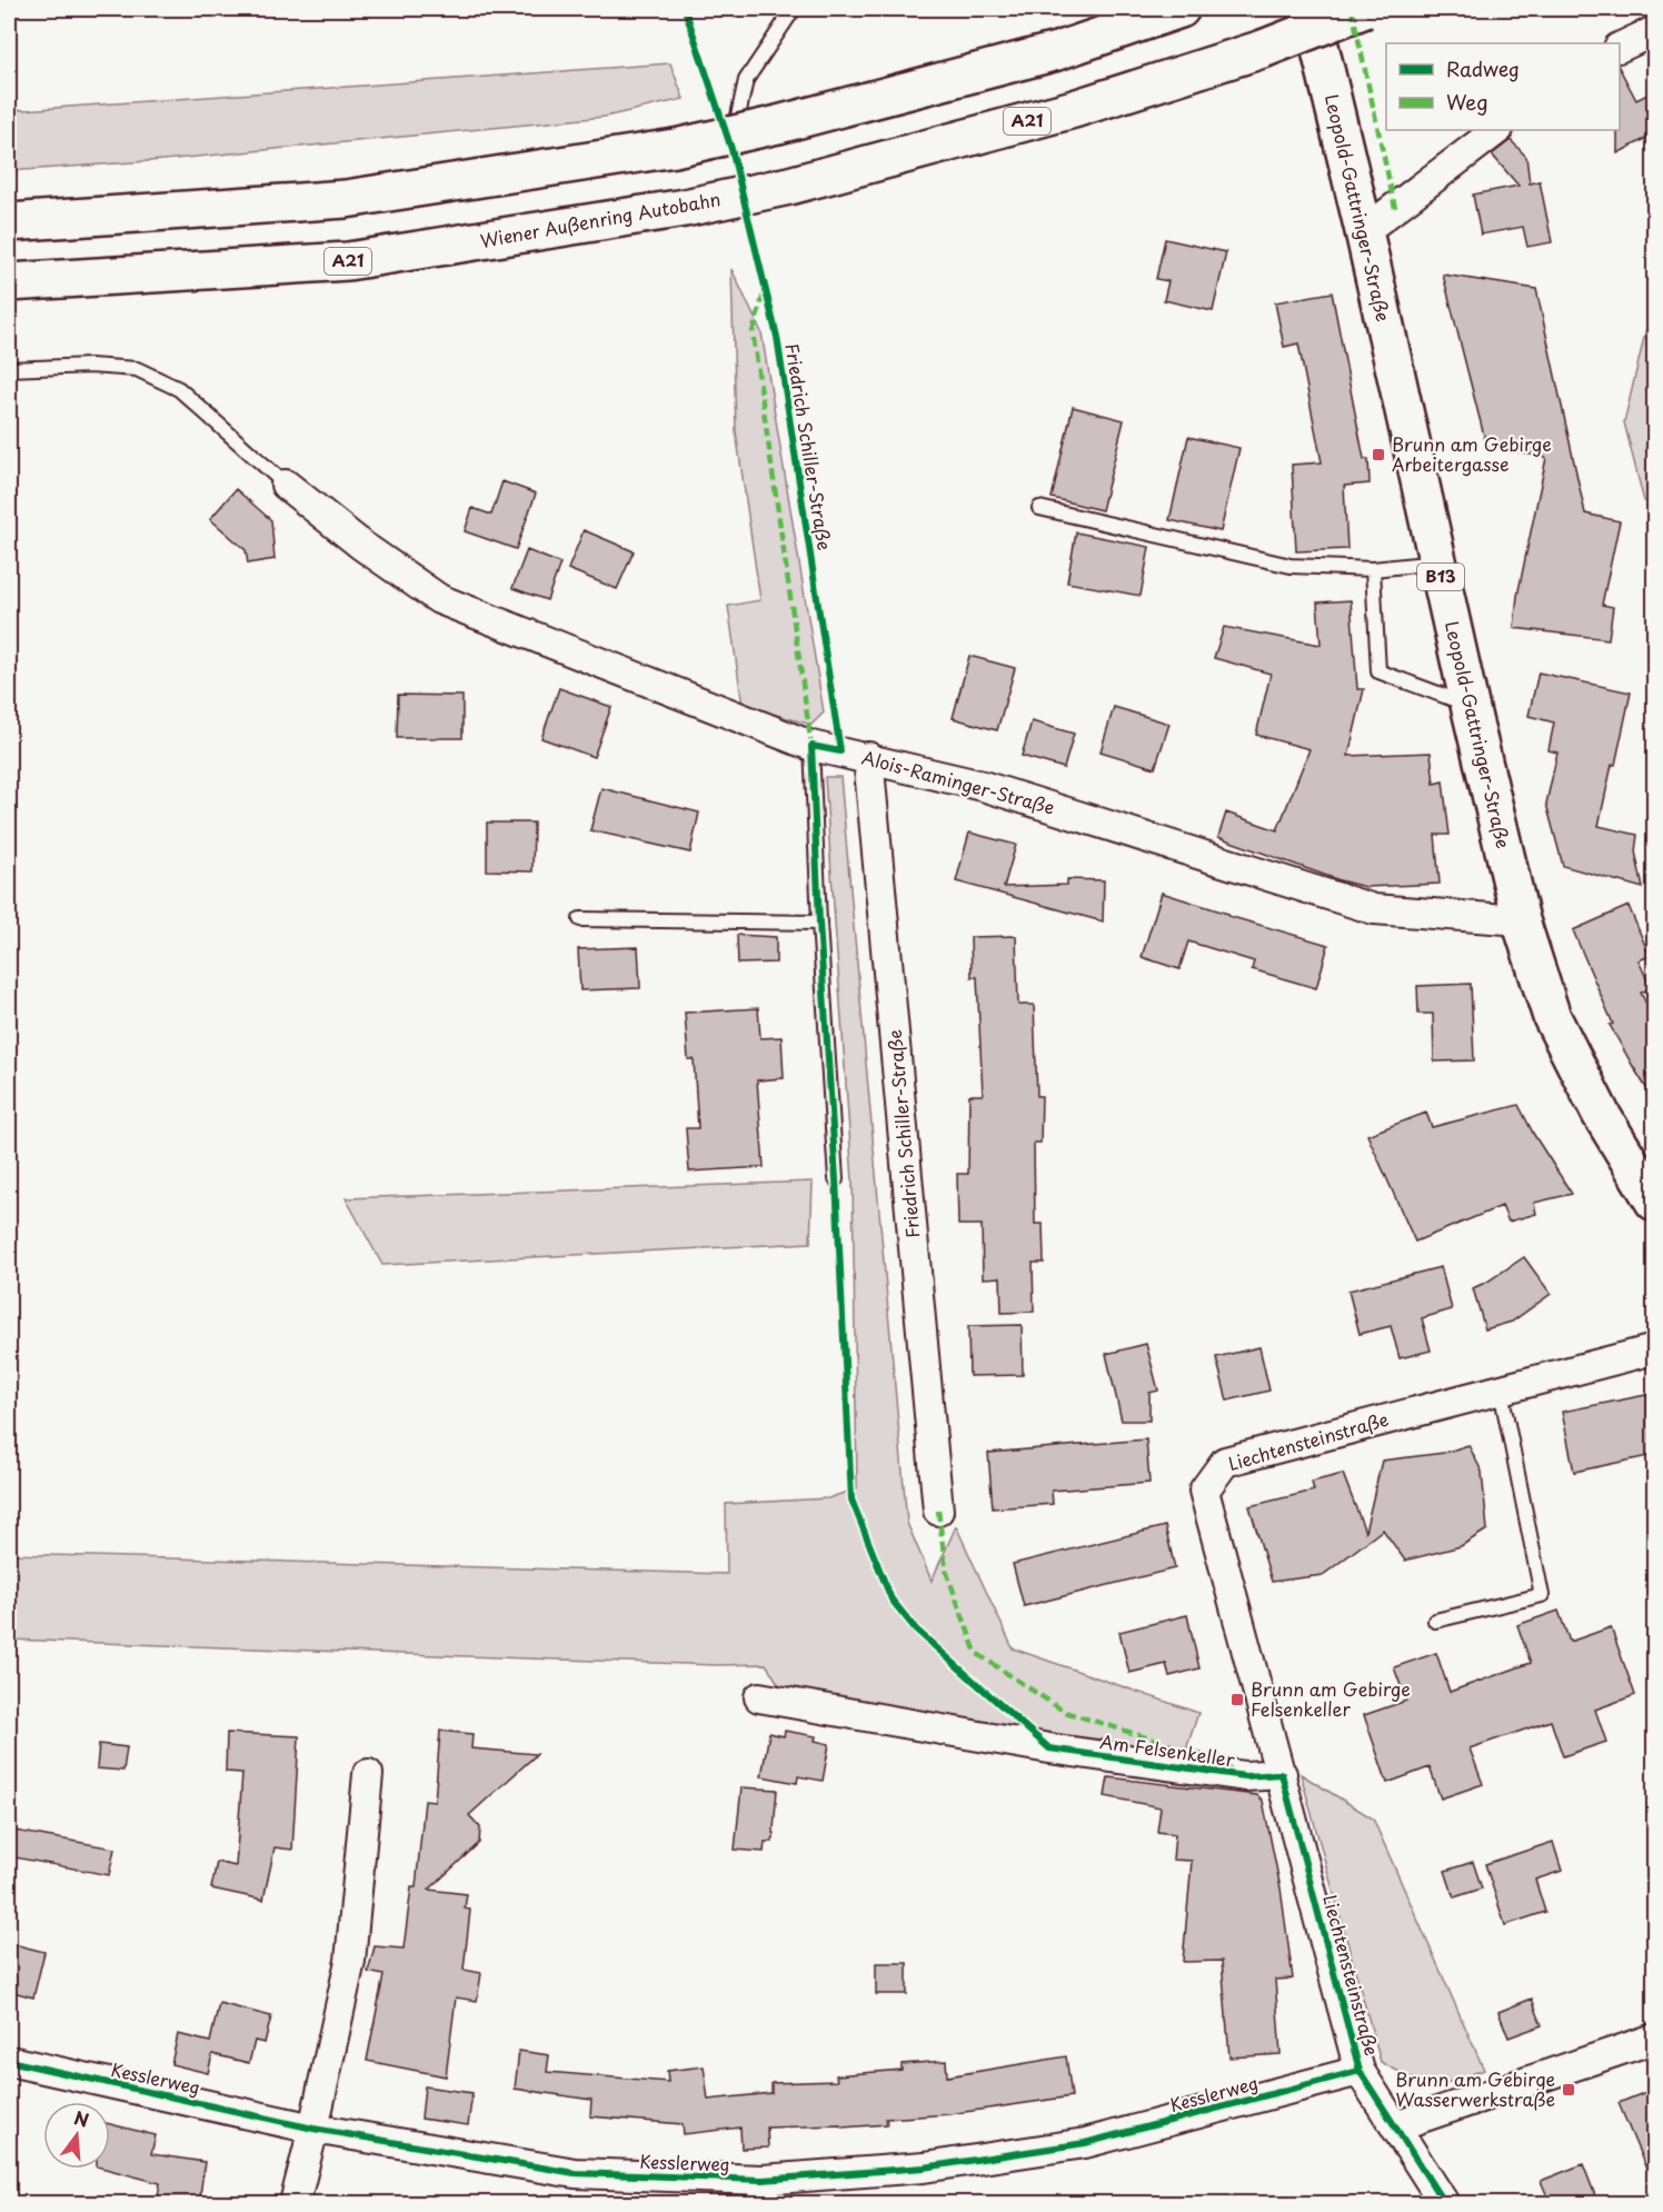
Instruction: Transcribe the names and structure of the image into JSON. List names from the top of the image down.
{
  "streets": {
    "main road": [
      "A21",
      "Leopold-Gattringer-Straße",
      "Wiener Außenring Autobahn",
      "B13"
    ],
    "street": [
      "Friedrich Schiller-Straße",
      "Alois-Raminger-Straße",
      "Liechtensteinstraße",
      "Am Felsenkeller",
      "Kesslerweg"
    ]
  },
  "crossings": [
    ["Leopold-Gattringer-Straße", "Alois-Raminger-Straße"],
    ["Friedrich Schiller-Straße", "Alois-Raminger-Straße"],
    ["Liechtensteinstraße", "Am Felsenkeller"],
    ["Liechtensteinstraße", "Kesslerweg"]
  ],
  "places": {
    "transit": ["Brunn am Gebirge Arbeitergasse", "Brunn am Gebirge Felsenkeller", "Brunn am Gebirge Wasserwerkstraße"]
  },
  "legend": ["Radweg", "Weg"],
  "north": "top"
}
